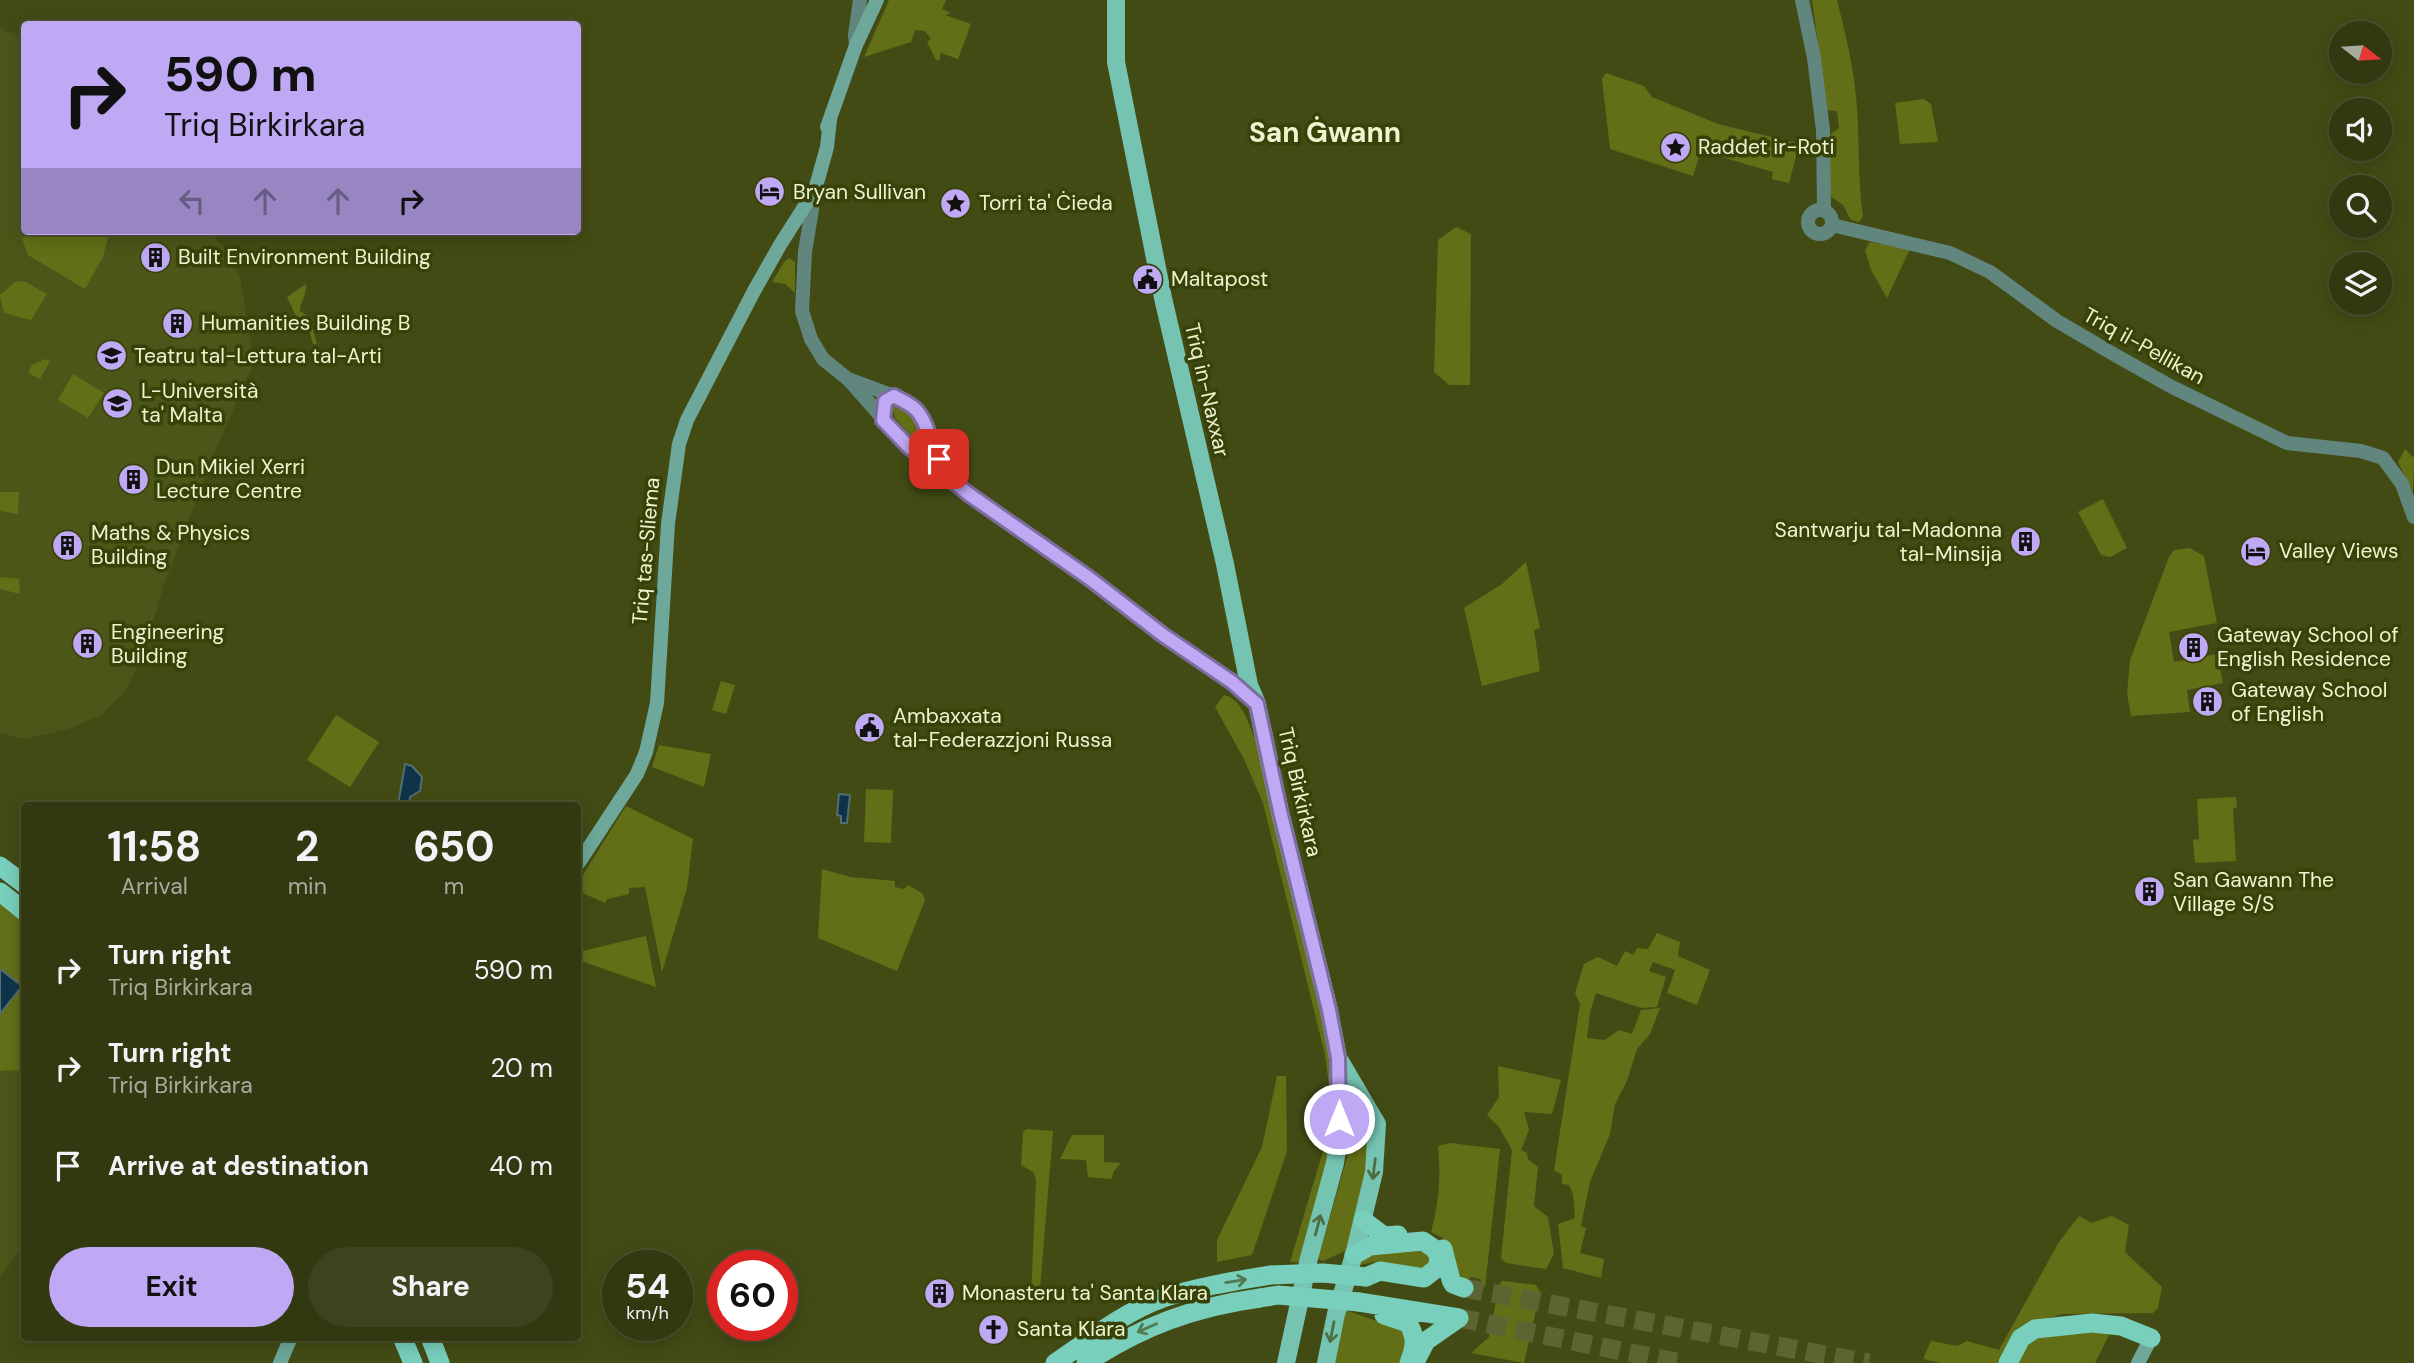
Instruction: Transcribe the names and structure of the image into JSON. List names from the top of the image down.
{
  "streets": {
    "main road": ["Triq in-Naxxar", "Triq tas-Sliema", "Triq Birkirkara"],
    "street": ["Triq il-Pellikan"]
  },
  "crossings": [
    ["Triq in-Naxxar", "Triq Birkirkara"],
    ["Triq tas-Sliema", "Triq Birkirkara"]
  ],
  "districts": ["San Ġwann"],
  "places": {
    "place": ["Raddet ir-Roti", "Torri ta' Ċieda"],
    "hotel": ["Bryan Sullivan", "Valley Views"],
    "building": [
      "Built Environment Building",
      "Humanities Building B",
      "Dun Mikiel Xerri Lecture Centre",
      "Santwarju tal-Madonna tal-Minsija",
      "Maths & Physics Building",
      "Engineering Building",
      "Gateway School of English Residence",
      "Gateway School of English",
      "San Gawann The Village S/S",
      "Monasteru ta' Santa Klara"
    ],
    "public building": ["Maltapost", "Ambaxxata tal-Federazzjoni Russa"],
    "school or university": ["Teatru tal-Lettura tal-Arti", "L-Università ta' Malta"],
    "church": ["Santa Klara"]
  },
  "north": "right",
  "page": {
    "turn": ["590 m", "Triq Birkirkara"],
    "eta": [
      "11:58",
      "Arrival",
      "2",
      "min",
      "650",
      "m"
    ],
    "list": [
      {
        "name": "Turn right",
        "note": "Triq Birkirkara",
        "value": "590 m"
      },
      {
        "name": "Turn right",
        "note": "Triq Birkirkara",
        "value": "20 m"
      },
      {
        "name": "Arrive at destination",
        "value": "40 m"
      }
    ],
    "buttons": ["Exit", "Share"],
    "speed": "54 km/h",
    "limit": "60"
  }
}
